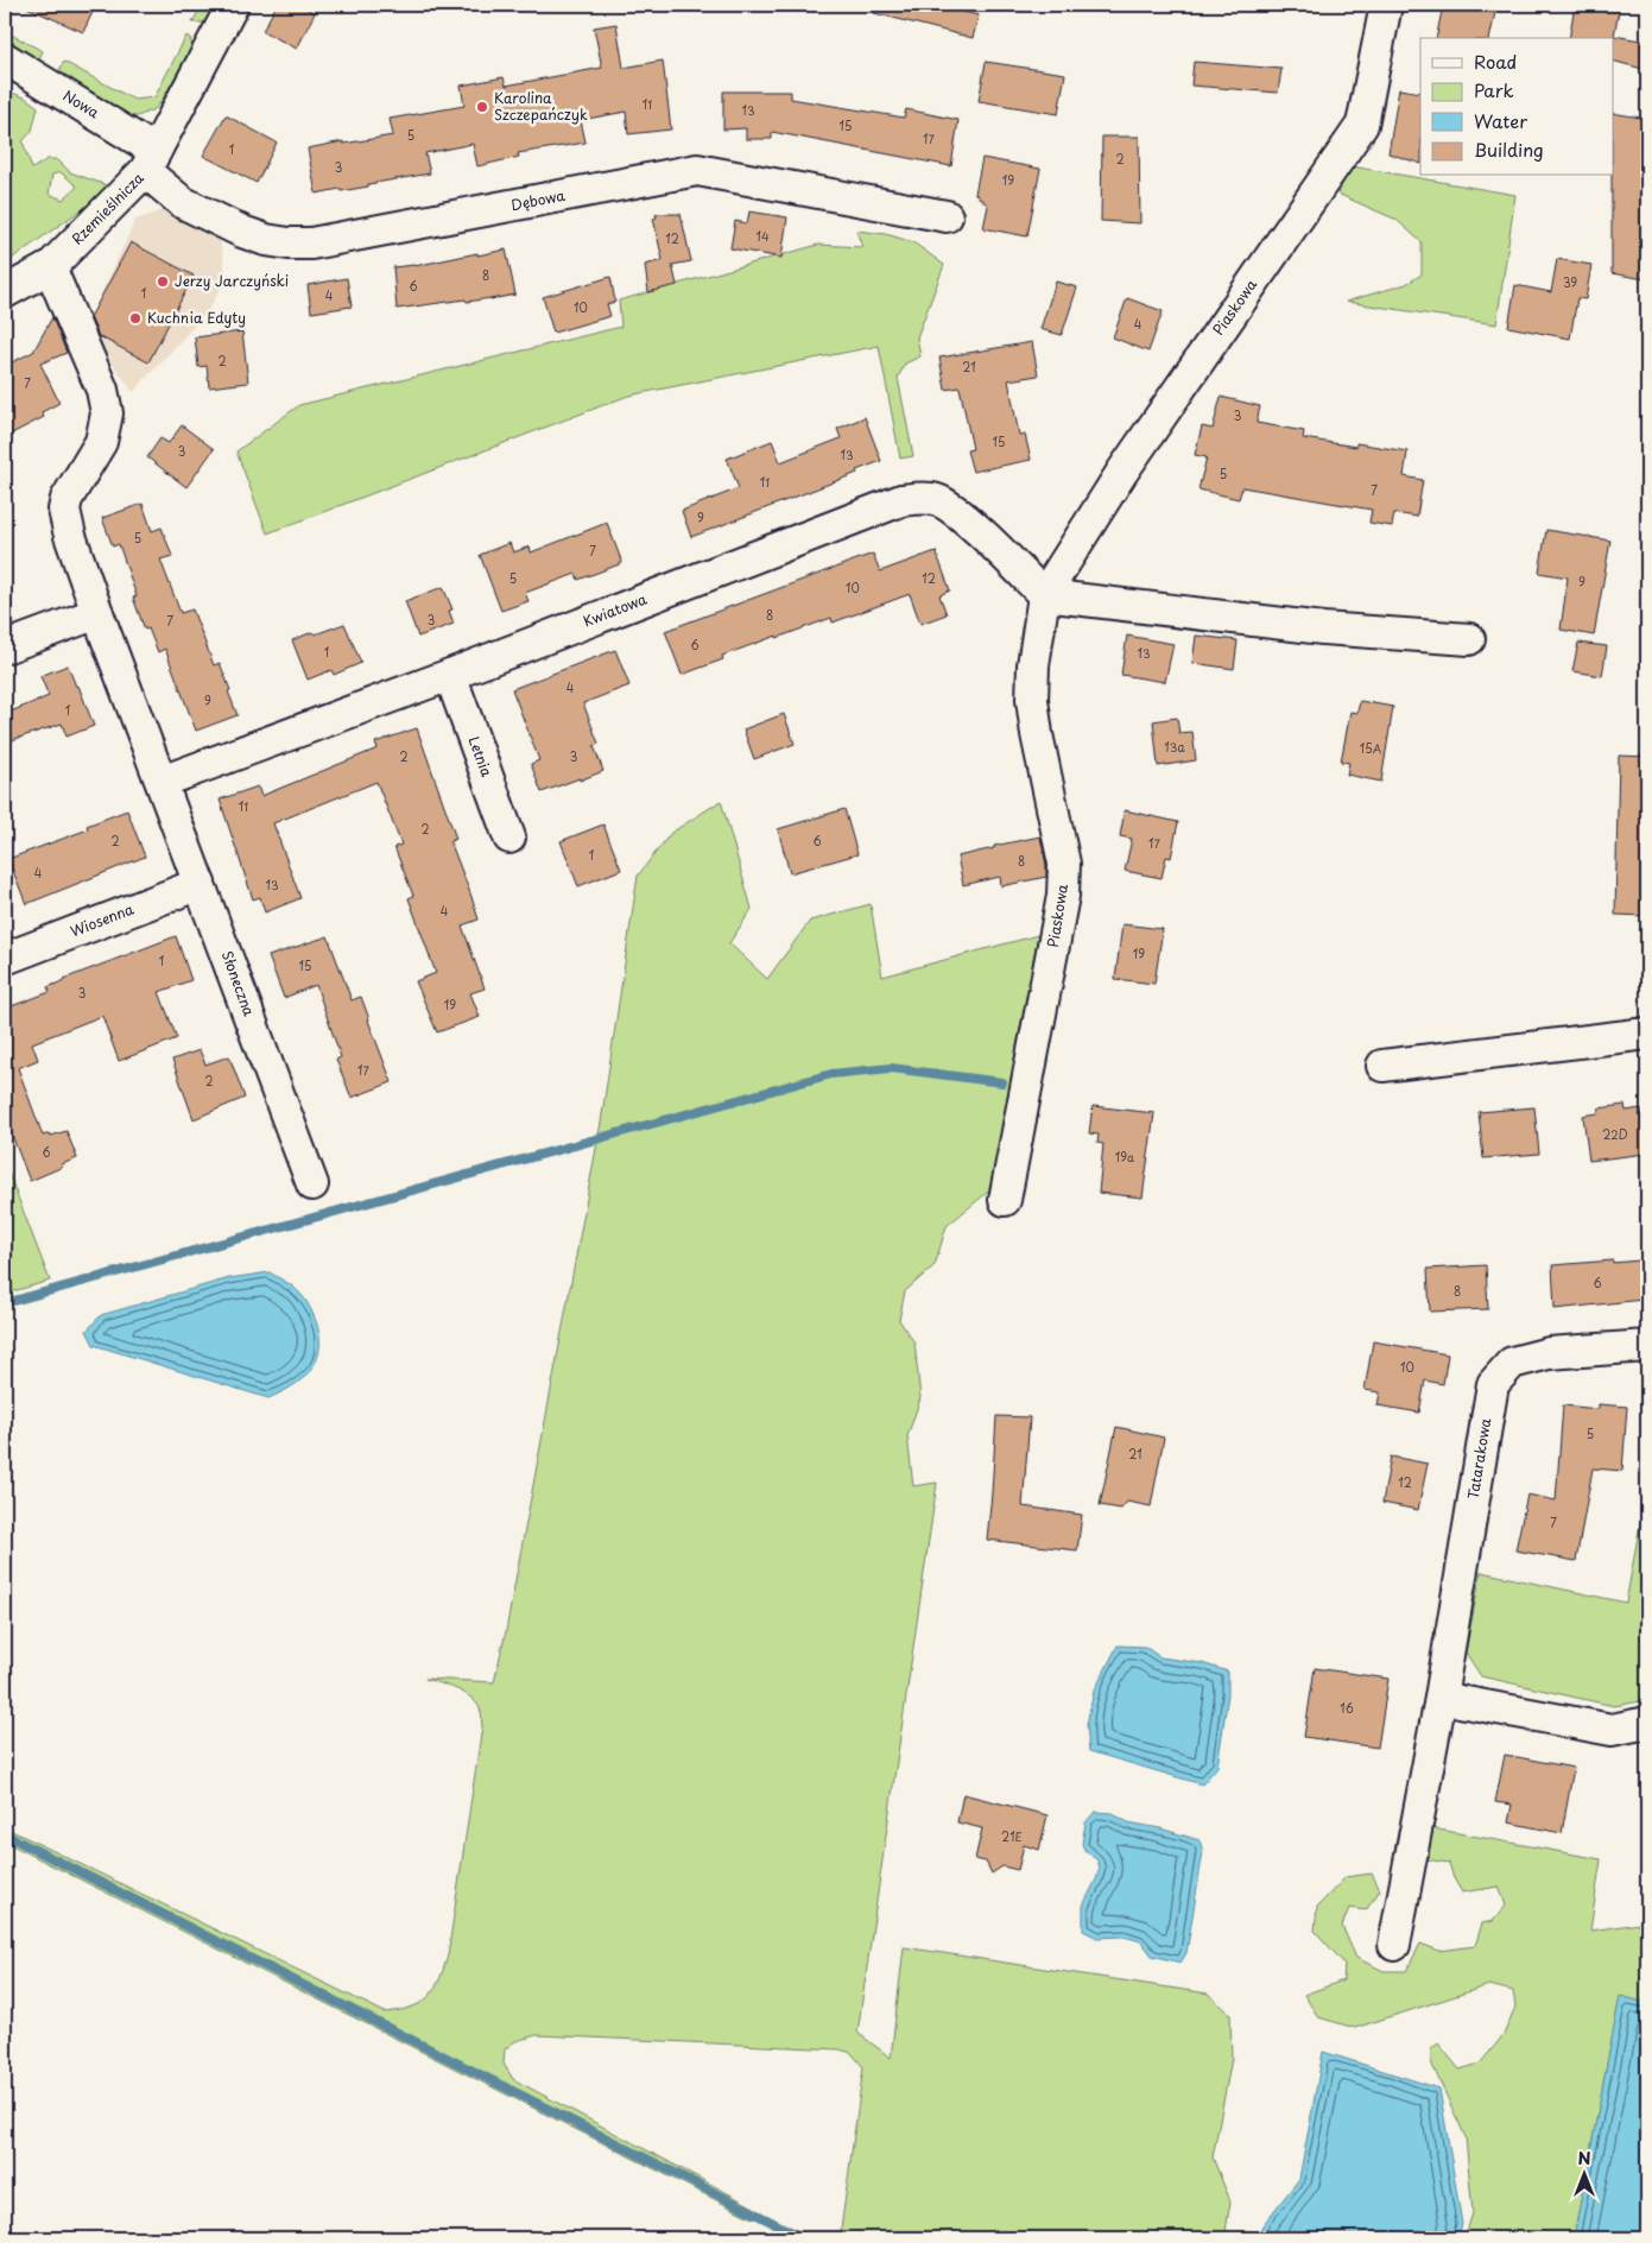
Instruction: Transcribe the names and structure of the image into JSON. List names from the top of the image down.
{
  "streets": {
    "street": [
      "Nowa",
      "Dębowa",
      "Rzemieślnicza",
      "Piaskowa",
      "Kwiatowa",
      "Letnia",
      "Wiosenna",
      "Słoneczna",
      "Tatarakowa"
    ]
  },
  "crossings": [
    ["Nowa", "Dębowa"],
    ["Nowa", "Rzemieślnicza"],
    ["Dębowa", "Rzemieślnicza"],
    ["Rzemieślnicza", "Słoneczna"],
    ["Piaskowa", "Kwiatowa"],
    ["Kwiatowa", "Letnia"],
    ["Kwiatowa", "Słoneczna"],
    ["Wiosenna", "Słoneczna"]
  ],
  "places": ["Karolina Szczepańczyk", "Jerzy Jarczyński", "Kuchnia Edyty"],
  "house_numbers": [
    "11",
    "13",
    "15",
    "5",
    "17",
    "1",
    "2",
    "3",
    "19",
    "14",
    "12",
    "8",
    "39",
    "6",
    "1",
    "4",
    "10",
    "4",
    "2",
    "21",
    "7",
    "3",
    "15",
    "3",
    "13",
    "5",
    "11",
    "7",
    "9",
    "5",
    "7",
    "5",
    "12",
    "9",
    "10",
    "8",
    "3",
    "7",
    "6",
    "1",
    "13",
    "4",
    "9",
    "1",
    "13a",
    "15A",
    "2",
    "3",
    "11",
    "2",
    "2",
    "6",
    "17",
    "1",
    "8",
    "4",
    "13",
    "4",
    "19",
    "1",
    "15",
    "3",
    "19",
    "17",
    "2",
    "22D",
    "6",
    "19a",
    "6",
    "8",
    "10",
    "5",
    "21",
    "12",
    "7",
    "16",
    "21E"
  ],
  "legend": [
    "Road",
    "Park",
    "Water",
    "Building"
  ],
  "north": "top"
}
